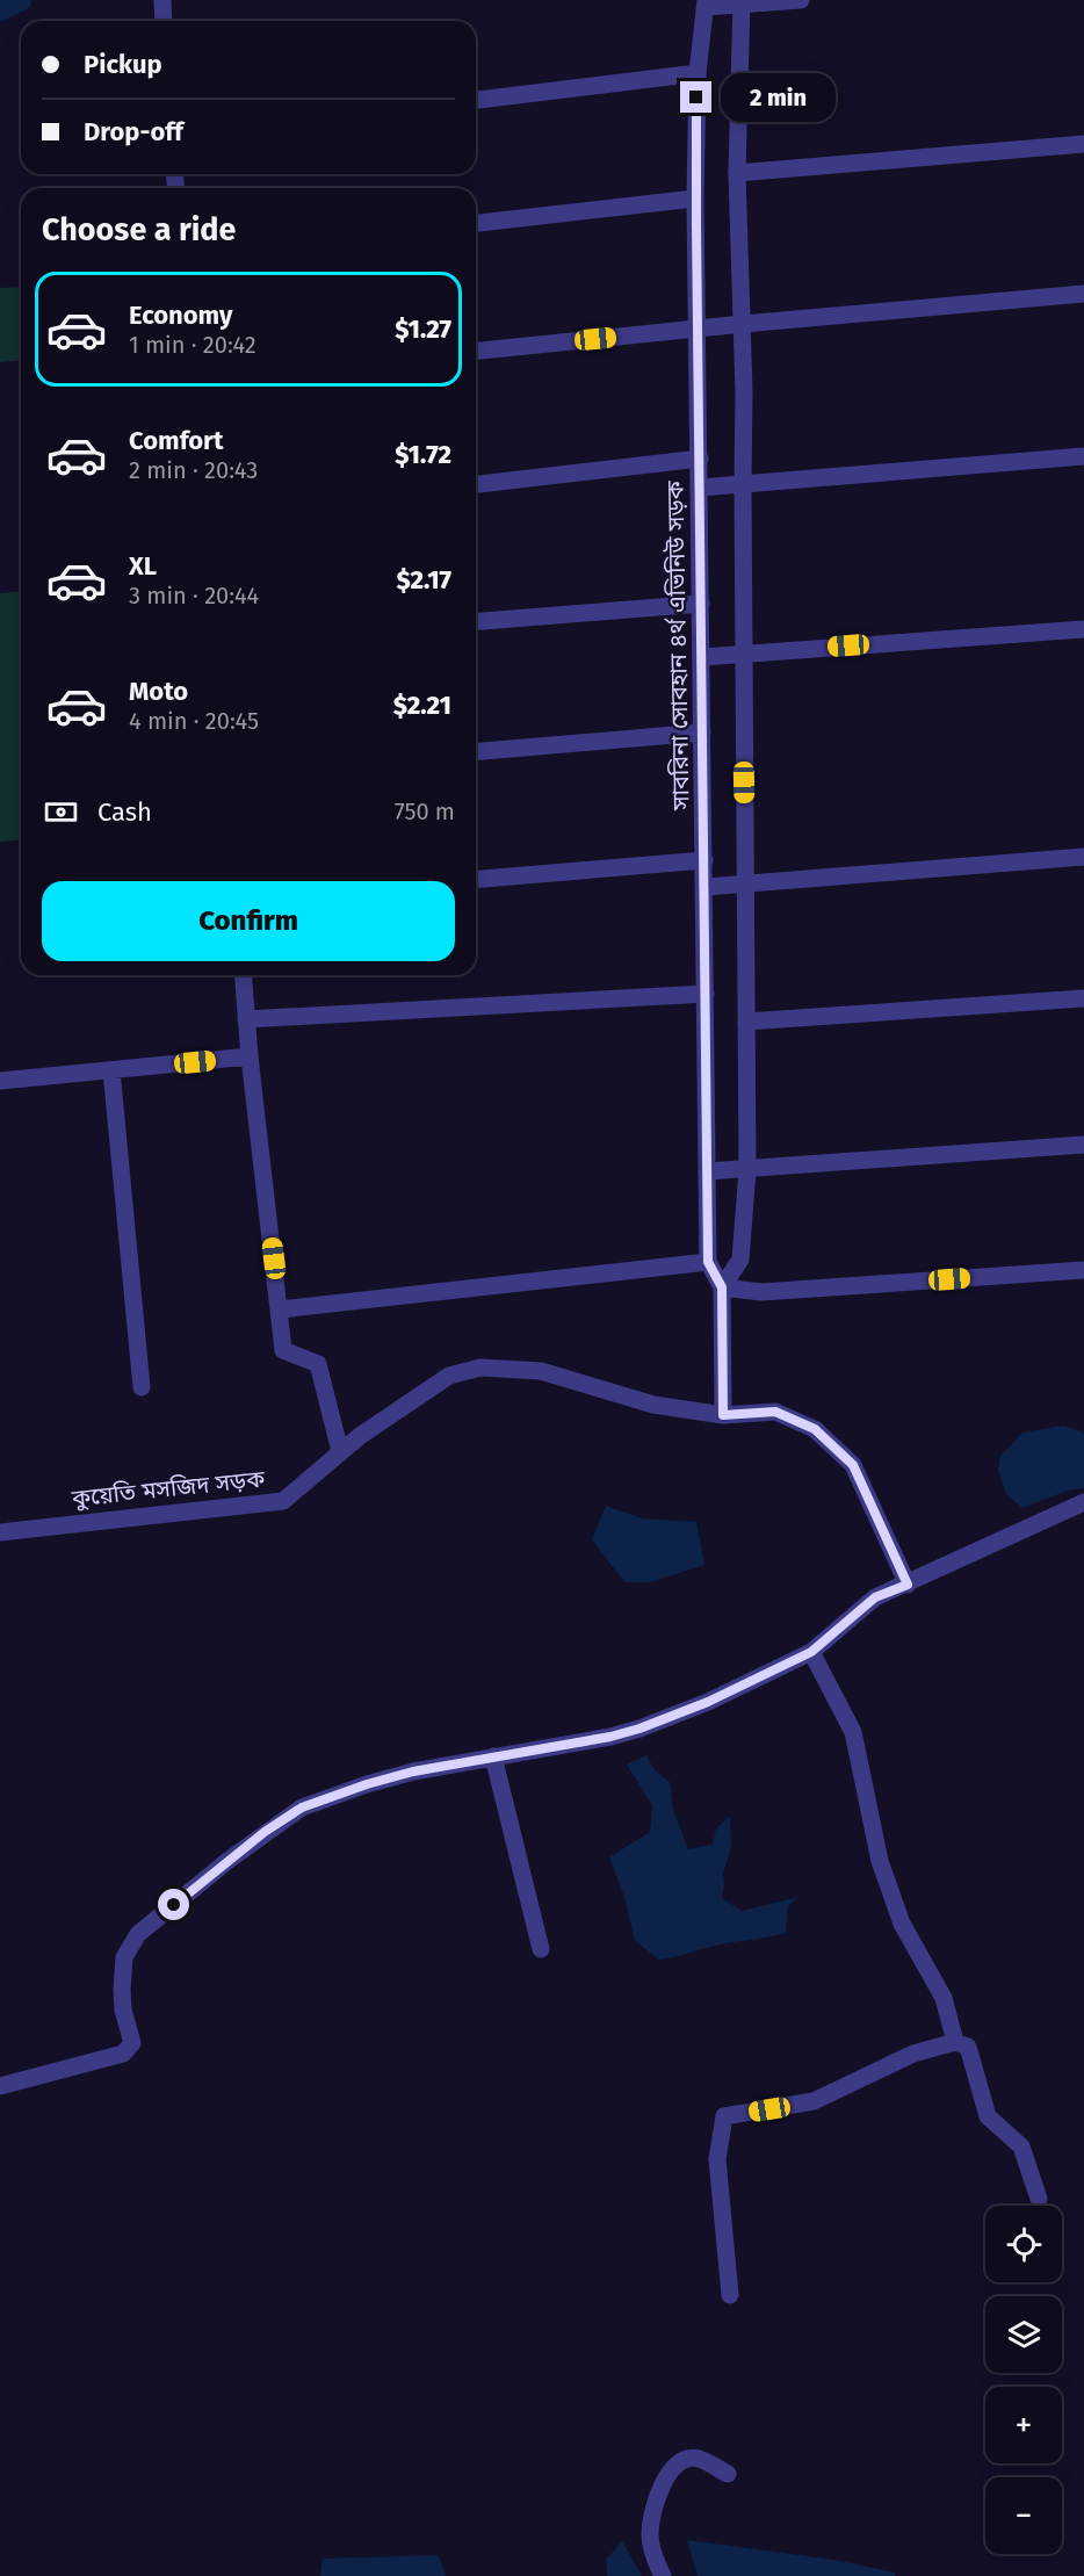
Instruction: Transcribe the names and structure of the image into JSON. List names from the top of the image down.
{
  "streets": {
    "street": ["সাবরিনা সোবহান ৪র্থ এভিনিউ সড়ক", "কুয়েতি মসজিদ সড়ক"]
  },
  "crossings": [
    ["সাবরিনা সোবহান ৪র্থ এভিনিউ সড়ক", "কুয়েতি মসজিদ সড়ক"]
  ],
  "page": {
    "banner": ["Pickup", "Drop-off"],
    "bubble": "2 min",
    "heading": "Choose a ride",
    "list": [
      {
        "name": "Economy",
        "note": "1 min · 20:42",
        "value": "$1.27"
      },
      {
        "name": "Comfort",
        "note": "2 min · 20:43",
        "value": "$1.72"
      },
      {
        "name": "XL",
        "note": "3 min · 20:44",
        "value": "$2.17"
      },
      {
        "name": "Moto",
        "note": "4 min · 20:45",
        "value": "$2.21"
      }
    ],
    "pay": ["Cash", "750 m"],
    "buttons": "Confirm",
    "map_buttons": ["+", "−"]
  }
}
